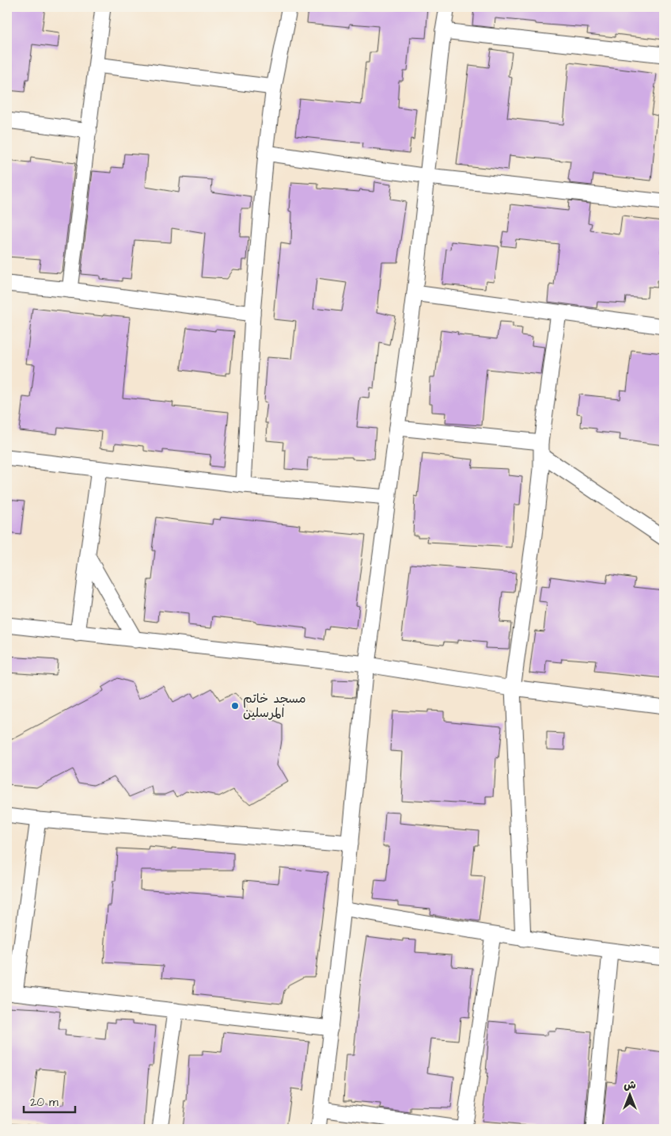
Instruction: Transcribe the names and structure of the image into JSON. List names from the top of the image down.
{
  "places": ["مسجد خاتم المرسلين"],
  "scale_bar": "20 m",
  "north": "top"
}
